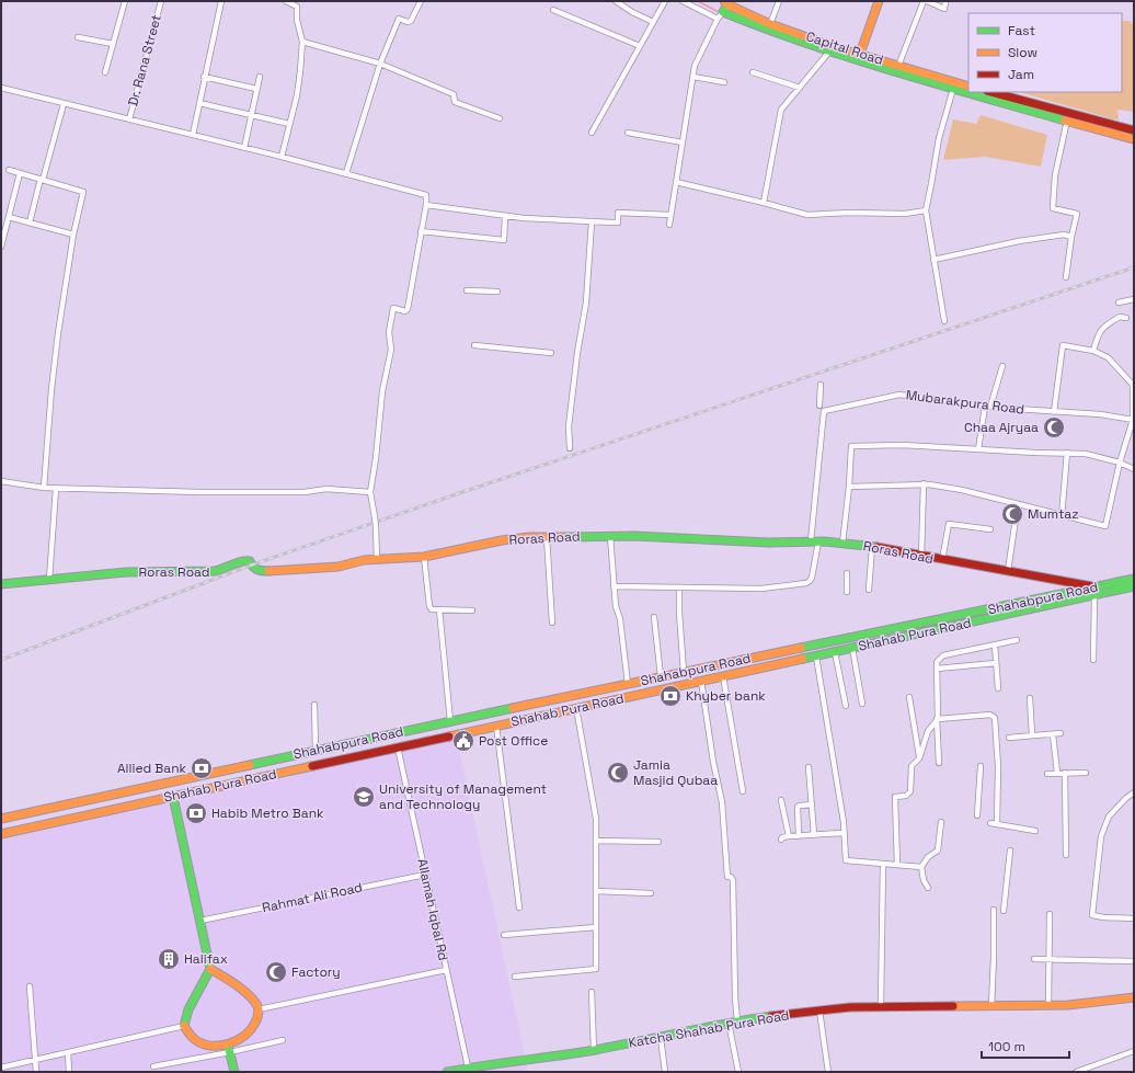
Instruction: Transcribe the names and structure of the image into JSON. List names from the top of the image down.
{
  "streets": {
    "main road": [
      "Capital Road",
      "Roras Road",
      "Shahabpura Road",
      "Shahab Pura Road",
      "Katcha Shahab Pura Road"
    ],
    "street": [
      "Dr. Rana Street",
      "Mubarakpura Road",
      "Rahmat Ali Road",
      "Allamah Iqbal Rd"
    ]
  },
  "crossings": [
    ["Mubarakpura Road", "Roras Road"],
    ["Roras Road", "Shahabpura Road"],
    ["Roras Road", "Shahab Pura Road"],
    ["Shahabpura Road", "Shahab Pura Road"],
    ["Shahab Pura Road", "Allamah Iqbal Rd"],
    ["Rahmat Ali Road", "Allamah Iqbal Rd"],
    ["Allamah Iqbal Rd", "Katcha Shahab Pura Road"]
  ],
  "places": {
    "mosque": [
      "Chaa Ajryaa",
      "Mumtaz",
      "Jamia Masjid Qubaa",
      "Factory"
    ],
    "bank": ["Khyber bank", "Allied Bank", "Habib Metro Bank"],
    "public building": ["Post Office"],
    "school or university": ["University of Management and Technology"],
    "building": ["Halifax"]
  },
  "legend": ["Fast", "Slow", "Jam"],
  "scale_bar": "100 m"
}
